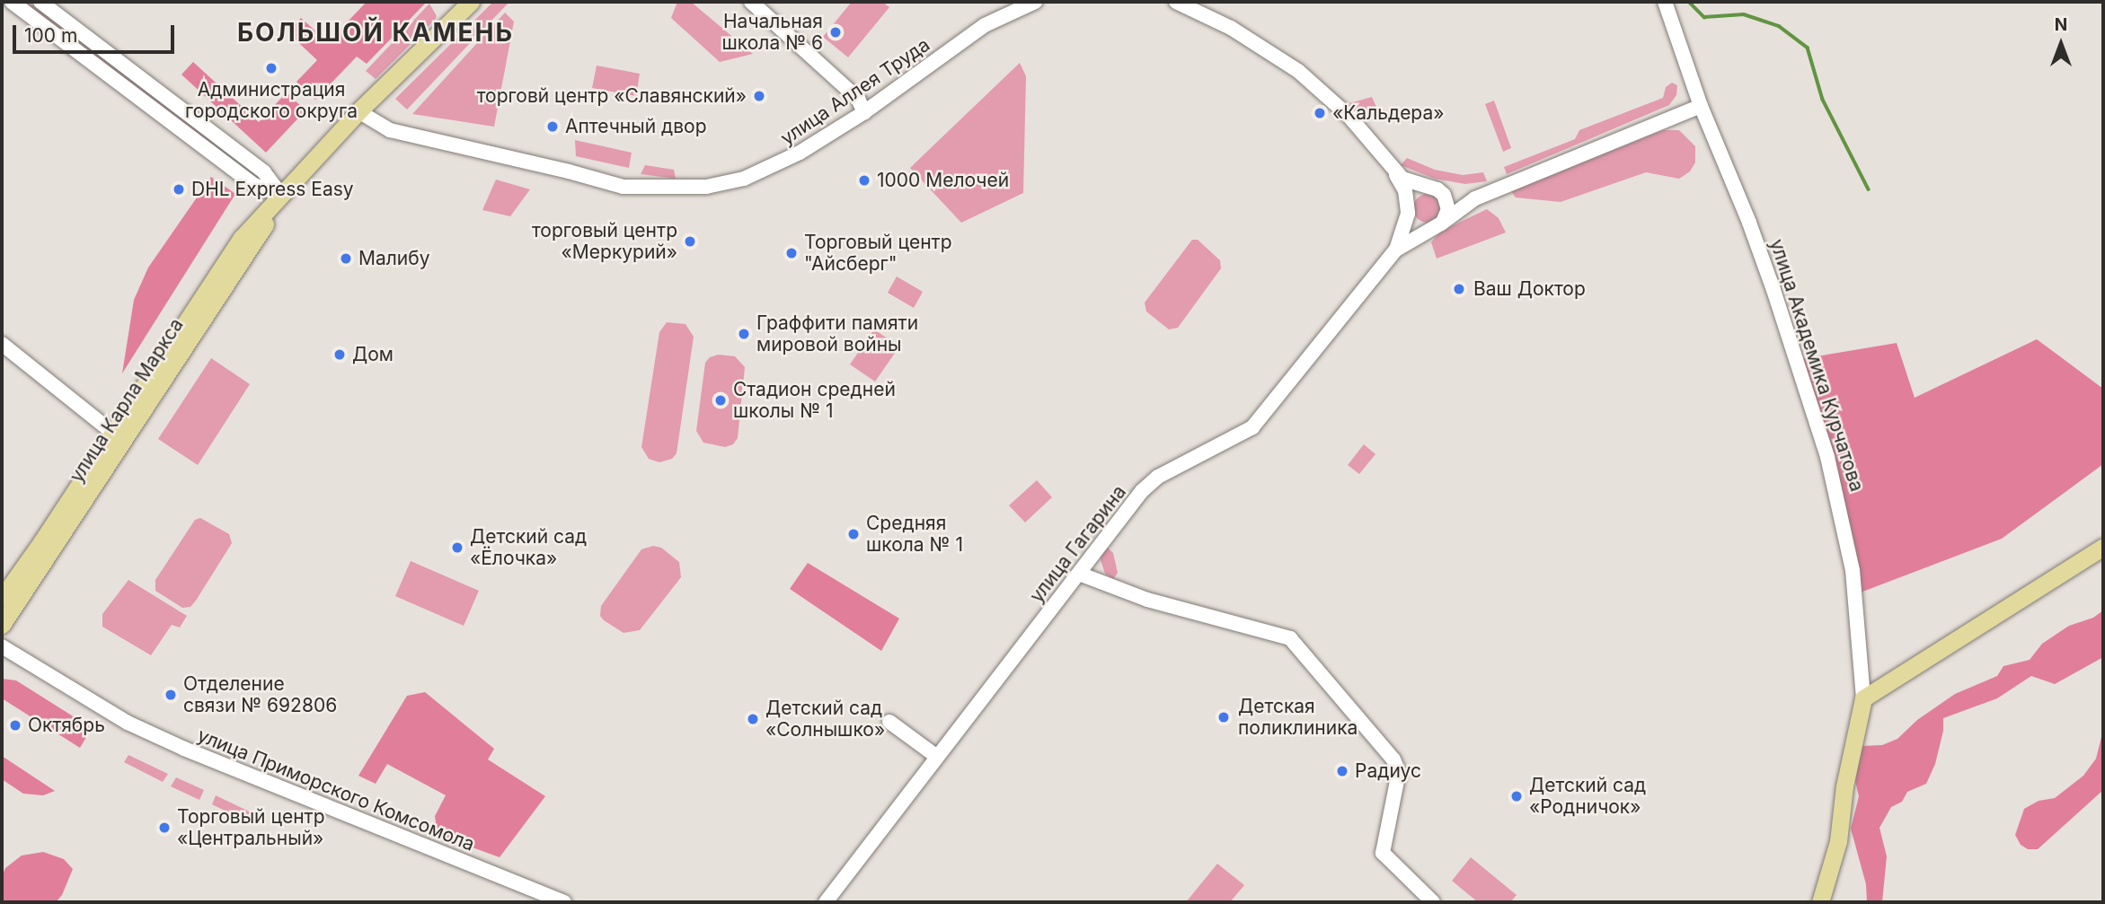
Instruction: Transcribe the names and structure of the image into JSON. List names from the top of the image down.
{
  "streets": {
    "main road": ["улица Академика Курчатова", "улица Карла Маркса"],
    "street": ["улица Аллея Труда", "улица Гагарина", "улица Приморского Комсомола"]
  },
  "crossings": [
    ["улица Аллея Труда", "улица Карла Маркса"]
  ],
  "districts": ["БОЛЬШОЙ КАМЕНЬ"],
  "places": [
    "Начальная школа № 6",
    "Администрация городского округа",
    "торговй центр «Славянский»",
    "«Кальдера»",
    "Аптечный двор",
    "1000 Мелочей",
    "DHL Express Easy",
    "торговый центр «Меркурий»",
    "Торговый центр \"Айсберг\"",
    "Малибу",
    "Ваш Доктор",
    "Граффити памяти мировой войны",
    "Дом",
    "Стадион средней школы № 1",
    "Средняя школа № 1",
    "Детский сад «Ёлочка»",
    "Отделение связи № 692806",
    "Детская поликлиника",
    "Детский сад «Солнышко»",
    "Октябрь",
    "Радиус",
    "Детский сад «Родничок»",
    "Торговый центр «Центральный»"
  ],
  "scale_bar": "100 m",
  "north": "top"
}
